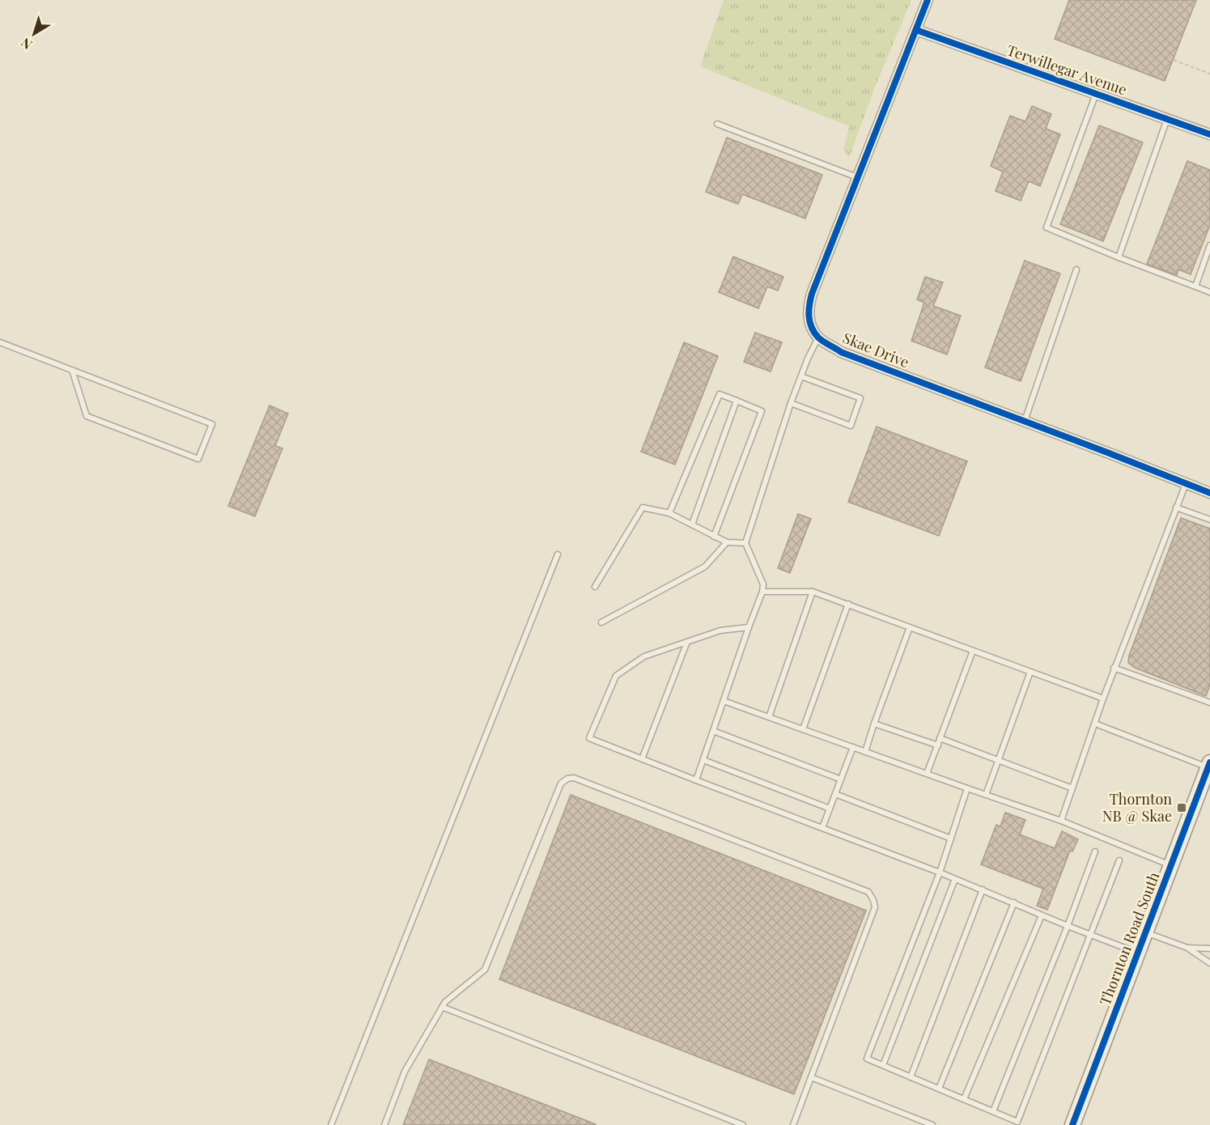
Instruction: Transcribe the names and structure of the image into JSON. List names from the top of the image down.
{
  "streets": {
    "street": ["Terwillegar Avenue", "Skae Drive", "Thornton Road South"]
  },
  "places": {
    "transit": ["Thornton NB @ Skae"]
  },
  "north": "bottom left"
}
